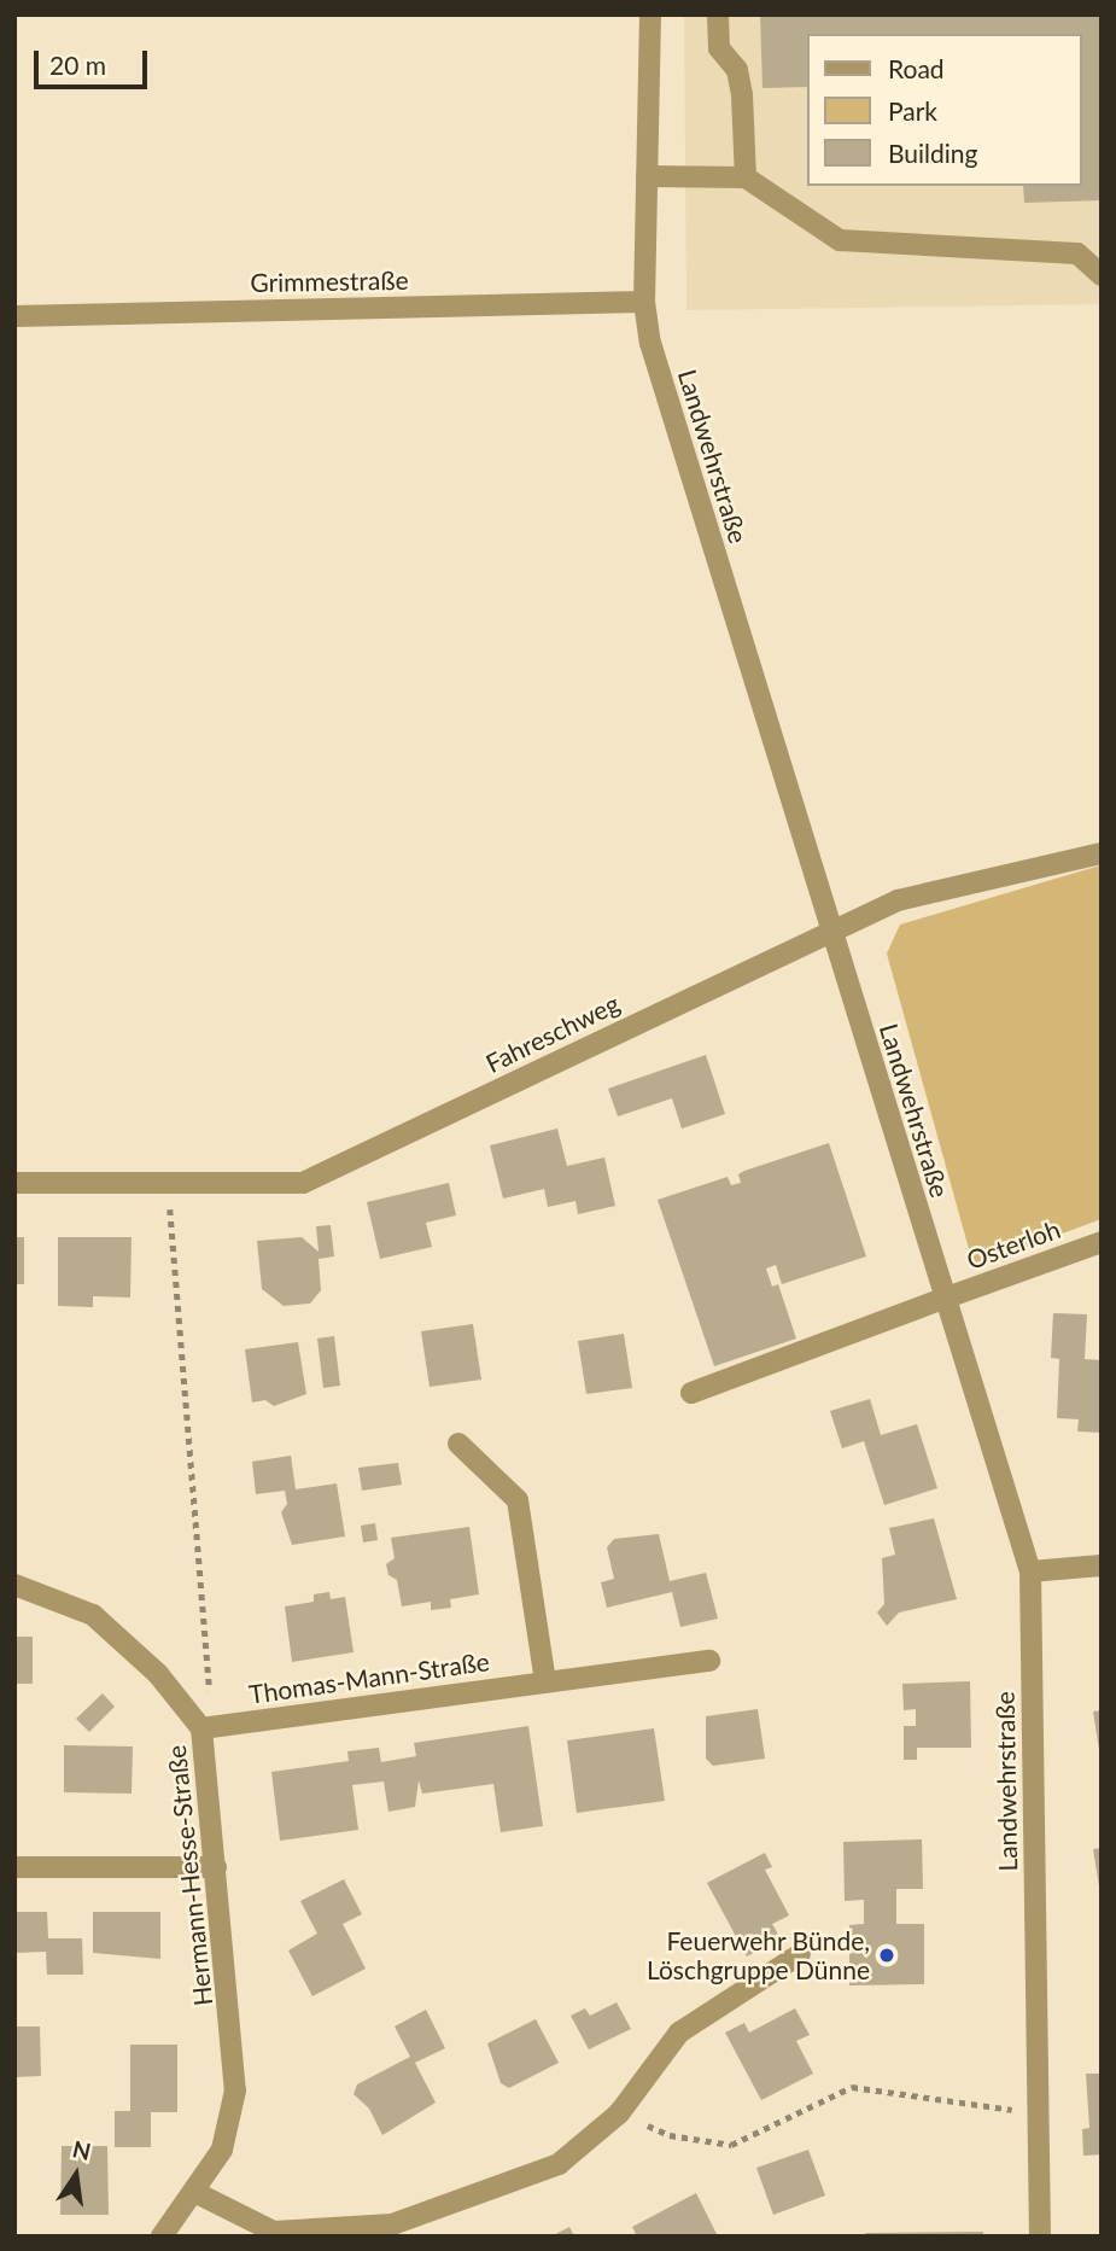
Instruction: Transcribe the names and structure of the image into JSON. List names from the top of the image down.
{
  "streets": {
    "street": [
      "Grimmestraße",
      "Landwehrstraße",
      "Fahreschweg",
      "Osterloh",
      "Thomas-Mann-Straße",
      "Hermann-Hesse-Straße"
    ]
  },
  "crossings": [
    ["Grimmestraße", "Landwehrstraße"],
    ["Landwehrstraße", "Fahreschweg"],
    ["Landwehrstraße", "Osterloh"],
    ["Thomas-Mann-Straße", "Hermann-Hesse-Straße"]
  ],
  "places": ["Feuerwehr Bünde, Löschgruppe Dünne"],
  "legend": ["Road", "Park", "Building"],
  "scale_bar": "20 m",
  "north": "top"
}
